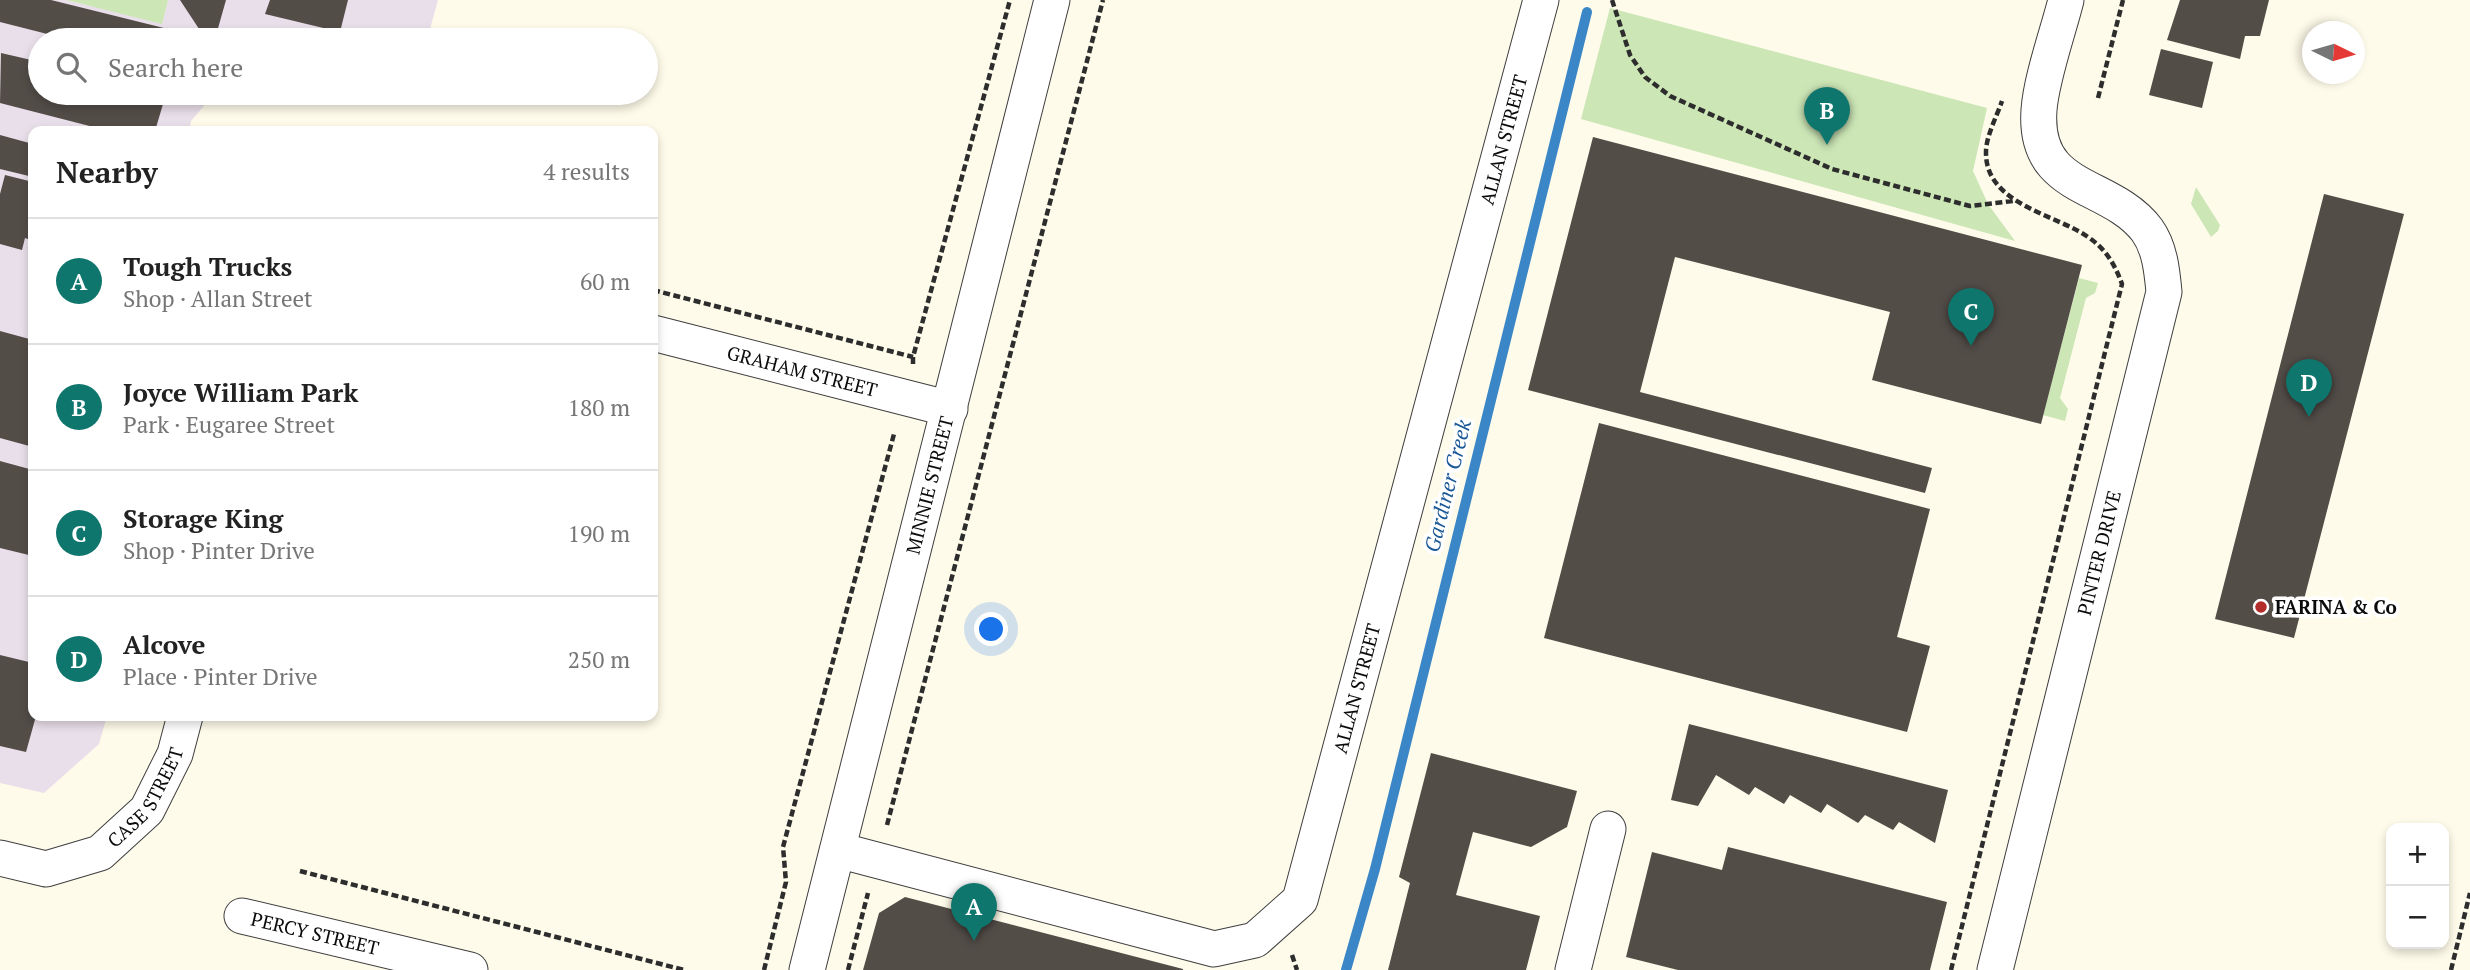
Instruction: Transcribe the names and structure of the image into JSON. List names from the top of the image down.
{
  "streets": {
    "street": [
      "ALLAN STREET",
      "GRAHAM STREET",
      "MINNIE STREET",
      "PINTER DRIVE",
      "CASE STREET",
      "PERCY STREET"
    ]
  },
  "crossings": [
    ["ALLAN STREET", "MINNIE STREET"],
    ["GRAHAM STREET", "MINNIE STREET"]
  ],
  "water": ["Gardiner Creek"],
  "places": ["FARINA & Co"],
  "north": "right",
  "page": {
    "search": "Search here",
    "pins": [
      "B",
      "C",
      "D",
      "A"
    ],
    "heading": ["Nearby", "4 results"],
    "list": [
      {
        "mark": "A",
        "name": "Tough Trucks",
        "note": "Shop · Allan Street",
        "value": "60 m"
      },
      {
        "mark": "B",
        "name": "Joyce William Park",
        "note": "Park · Eugaree Street",
        "value": "180 m"
      },
      {
        "mark": "C",
        "name": "Storage King",
        "note": "Shop · Pinter Drive",
        "value": "190 m"
      },
      {
        "mark": "D",
        "name": "Alcove",
        "note": "Place · Pinter Drive",
        "value": "250 m"
      }
    ],
    "map_buttons": ["+", "−"]
  }
}
